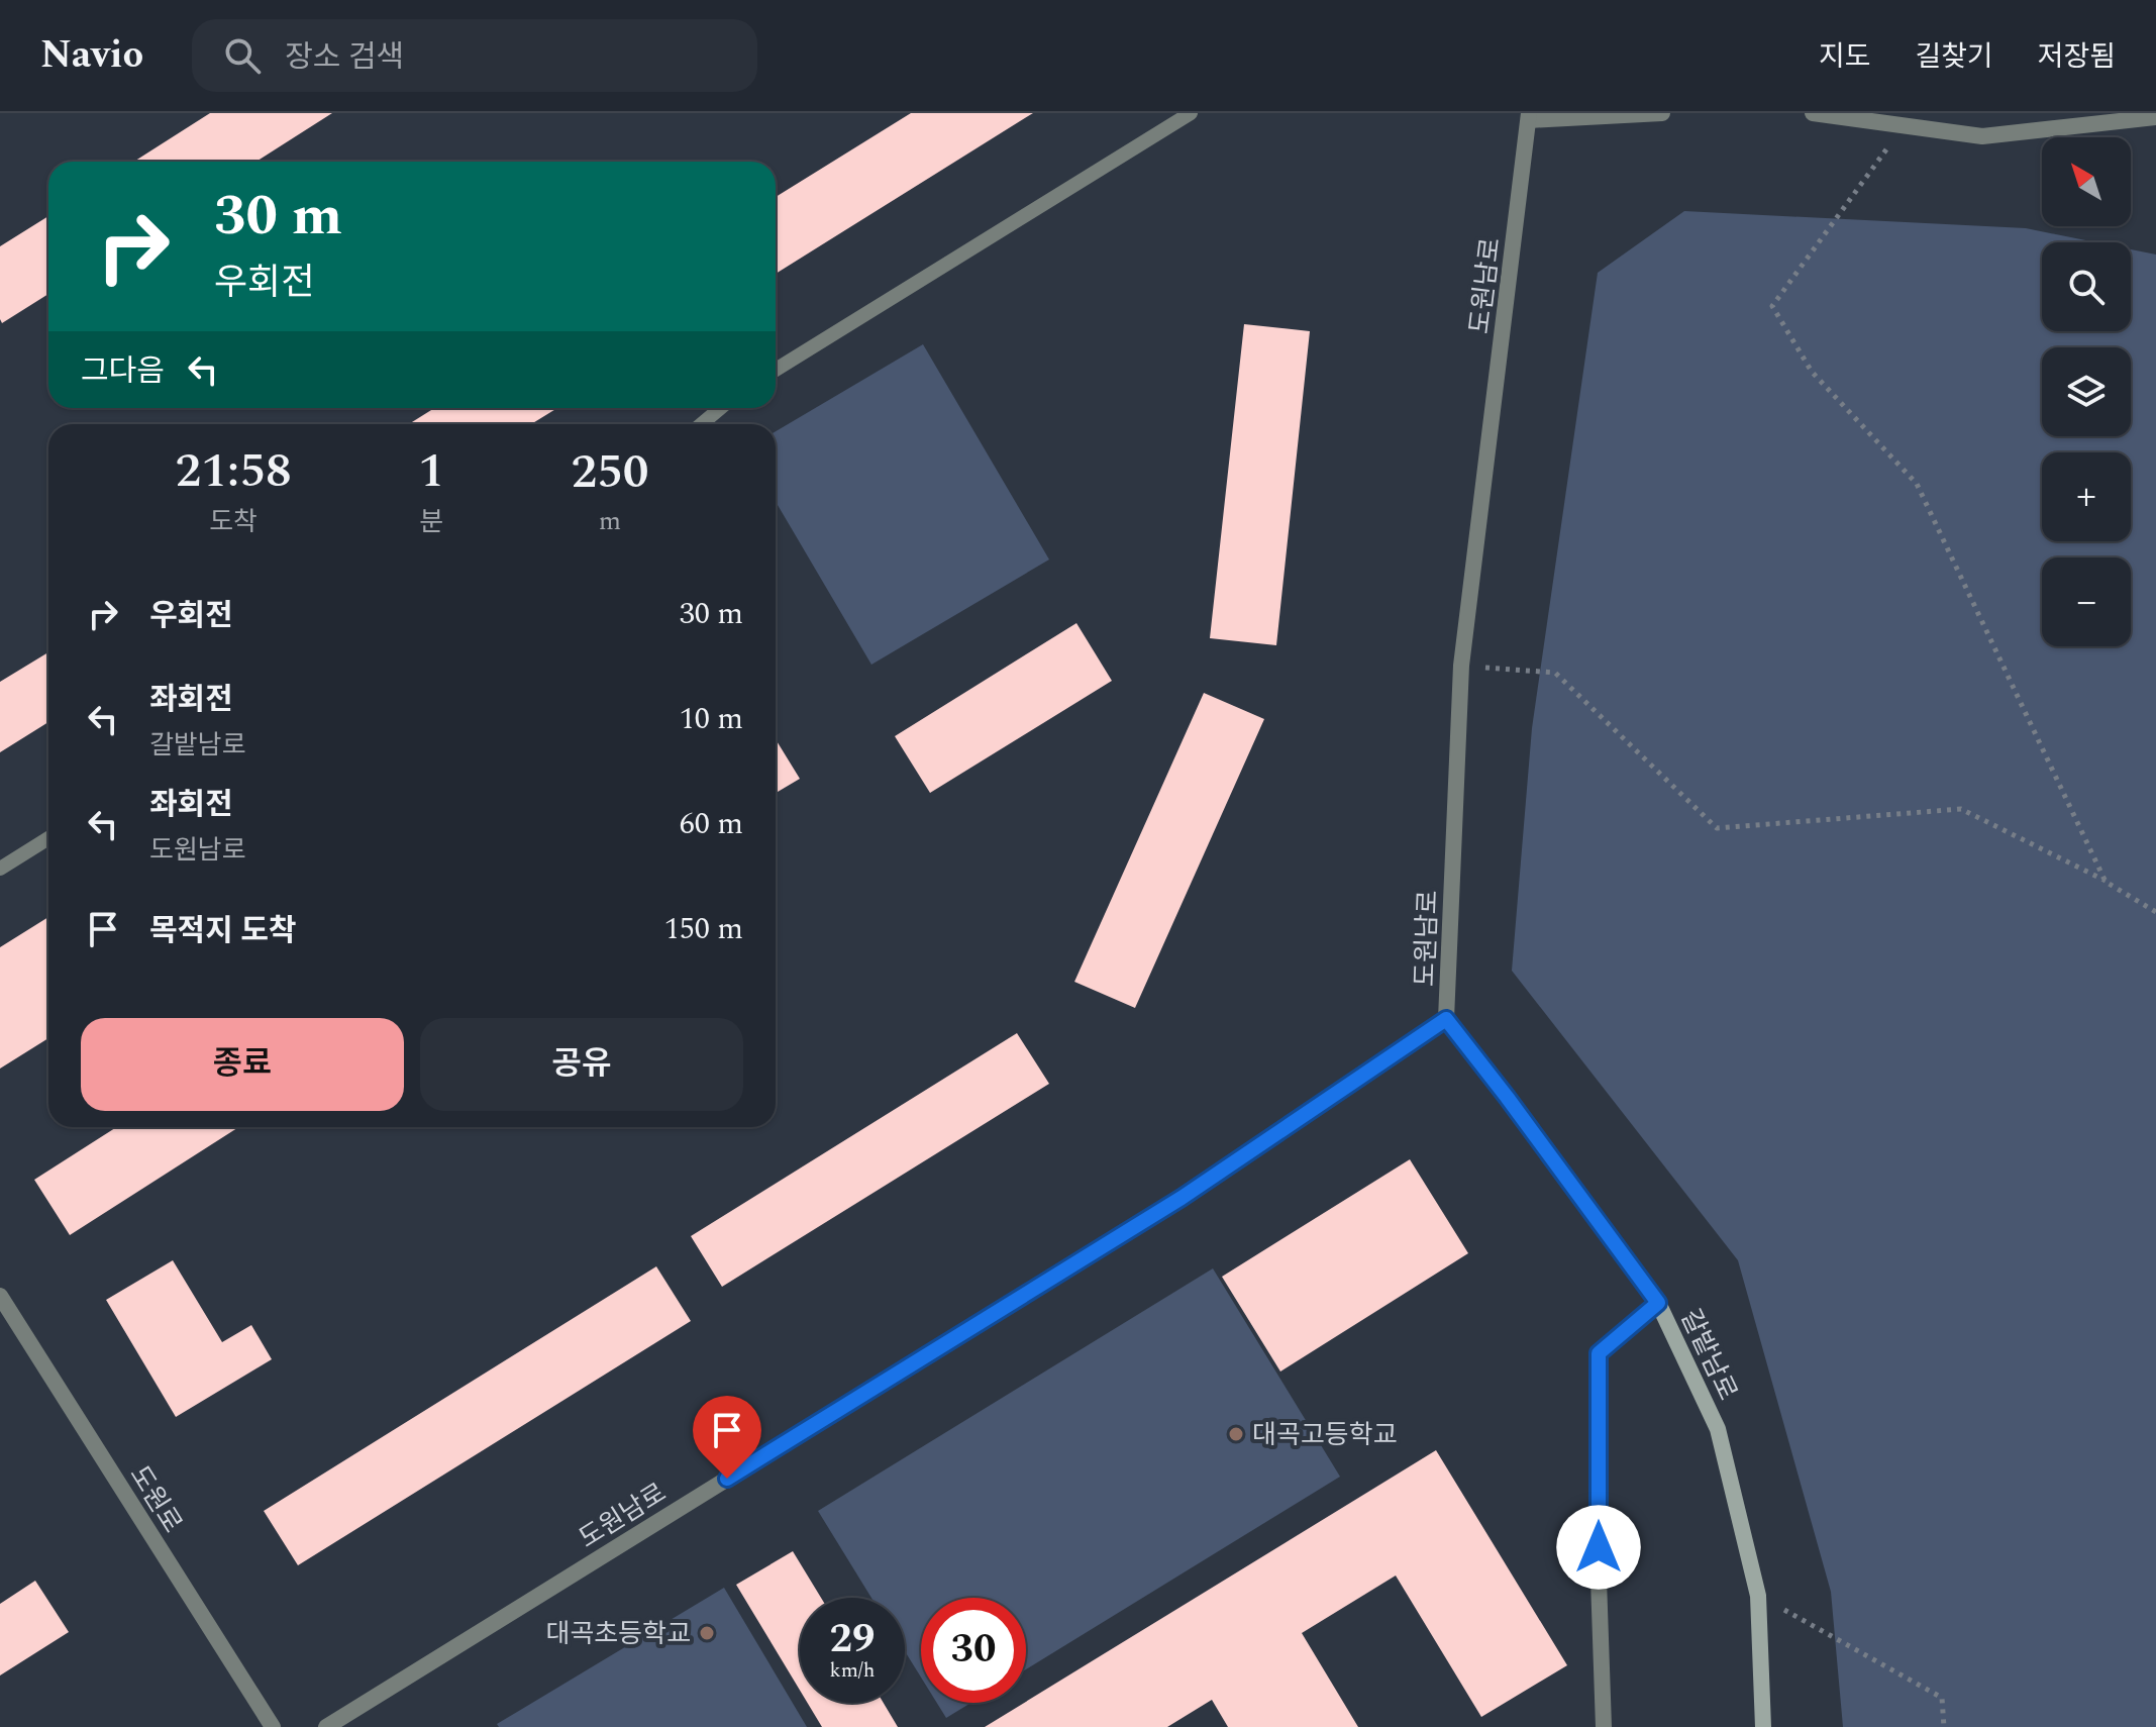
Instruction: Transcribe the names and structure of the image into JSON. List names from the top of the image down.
{
  "streets": {
    "main road": ["갈밭남로"],
    "street": ["도원남로", "도원로"]
  },
  "crossings": [
    ["도원남로", "갈밭남로"]
  ],
  "places": ["대곡고등학교", "대곡초등학교"],
  "north": "top left",
  "page": {
    "header": "Navio",
    "search": "장소 검색",
    "nav": ["지도", "길찾기", "저장됨"],
    "map_buttons": ["+", "−"],
    "turn": ["30 m", "우회전"],
    "then": "그다음",
    "eta": [
      "21:58",
      "도착",
      "1",
      "분",
      "250",
      "m"
    ],
    "list": [
      {
        "name": "우회전",
        "value": "30 m"
      },
      {
        "name": "좌회전",
        "note": "갈밭남로",
        "value": "10 m"
      },
      {
        "name": "좌회전",
        "note": "도원남로",
        "value": "60 m"
      },
      {
        "name": "목적지 도착",
        "value": "150 m"
      }
    ],
    "buttons": ["종료", "공유"],
    "speed": "29 km/h",
    "limit": "30"
  }
}
